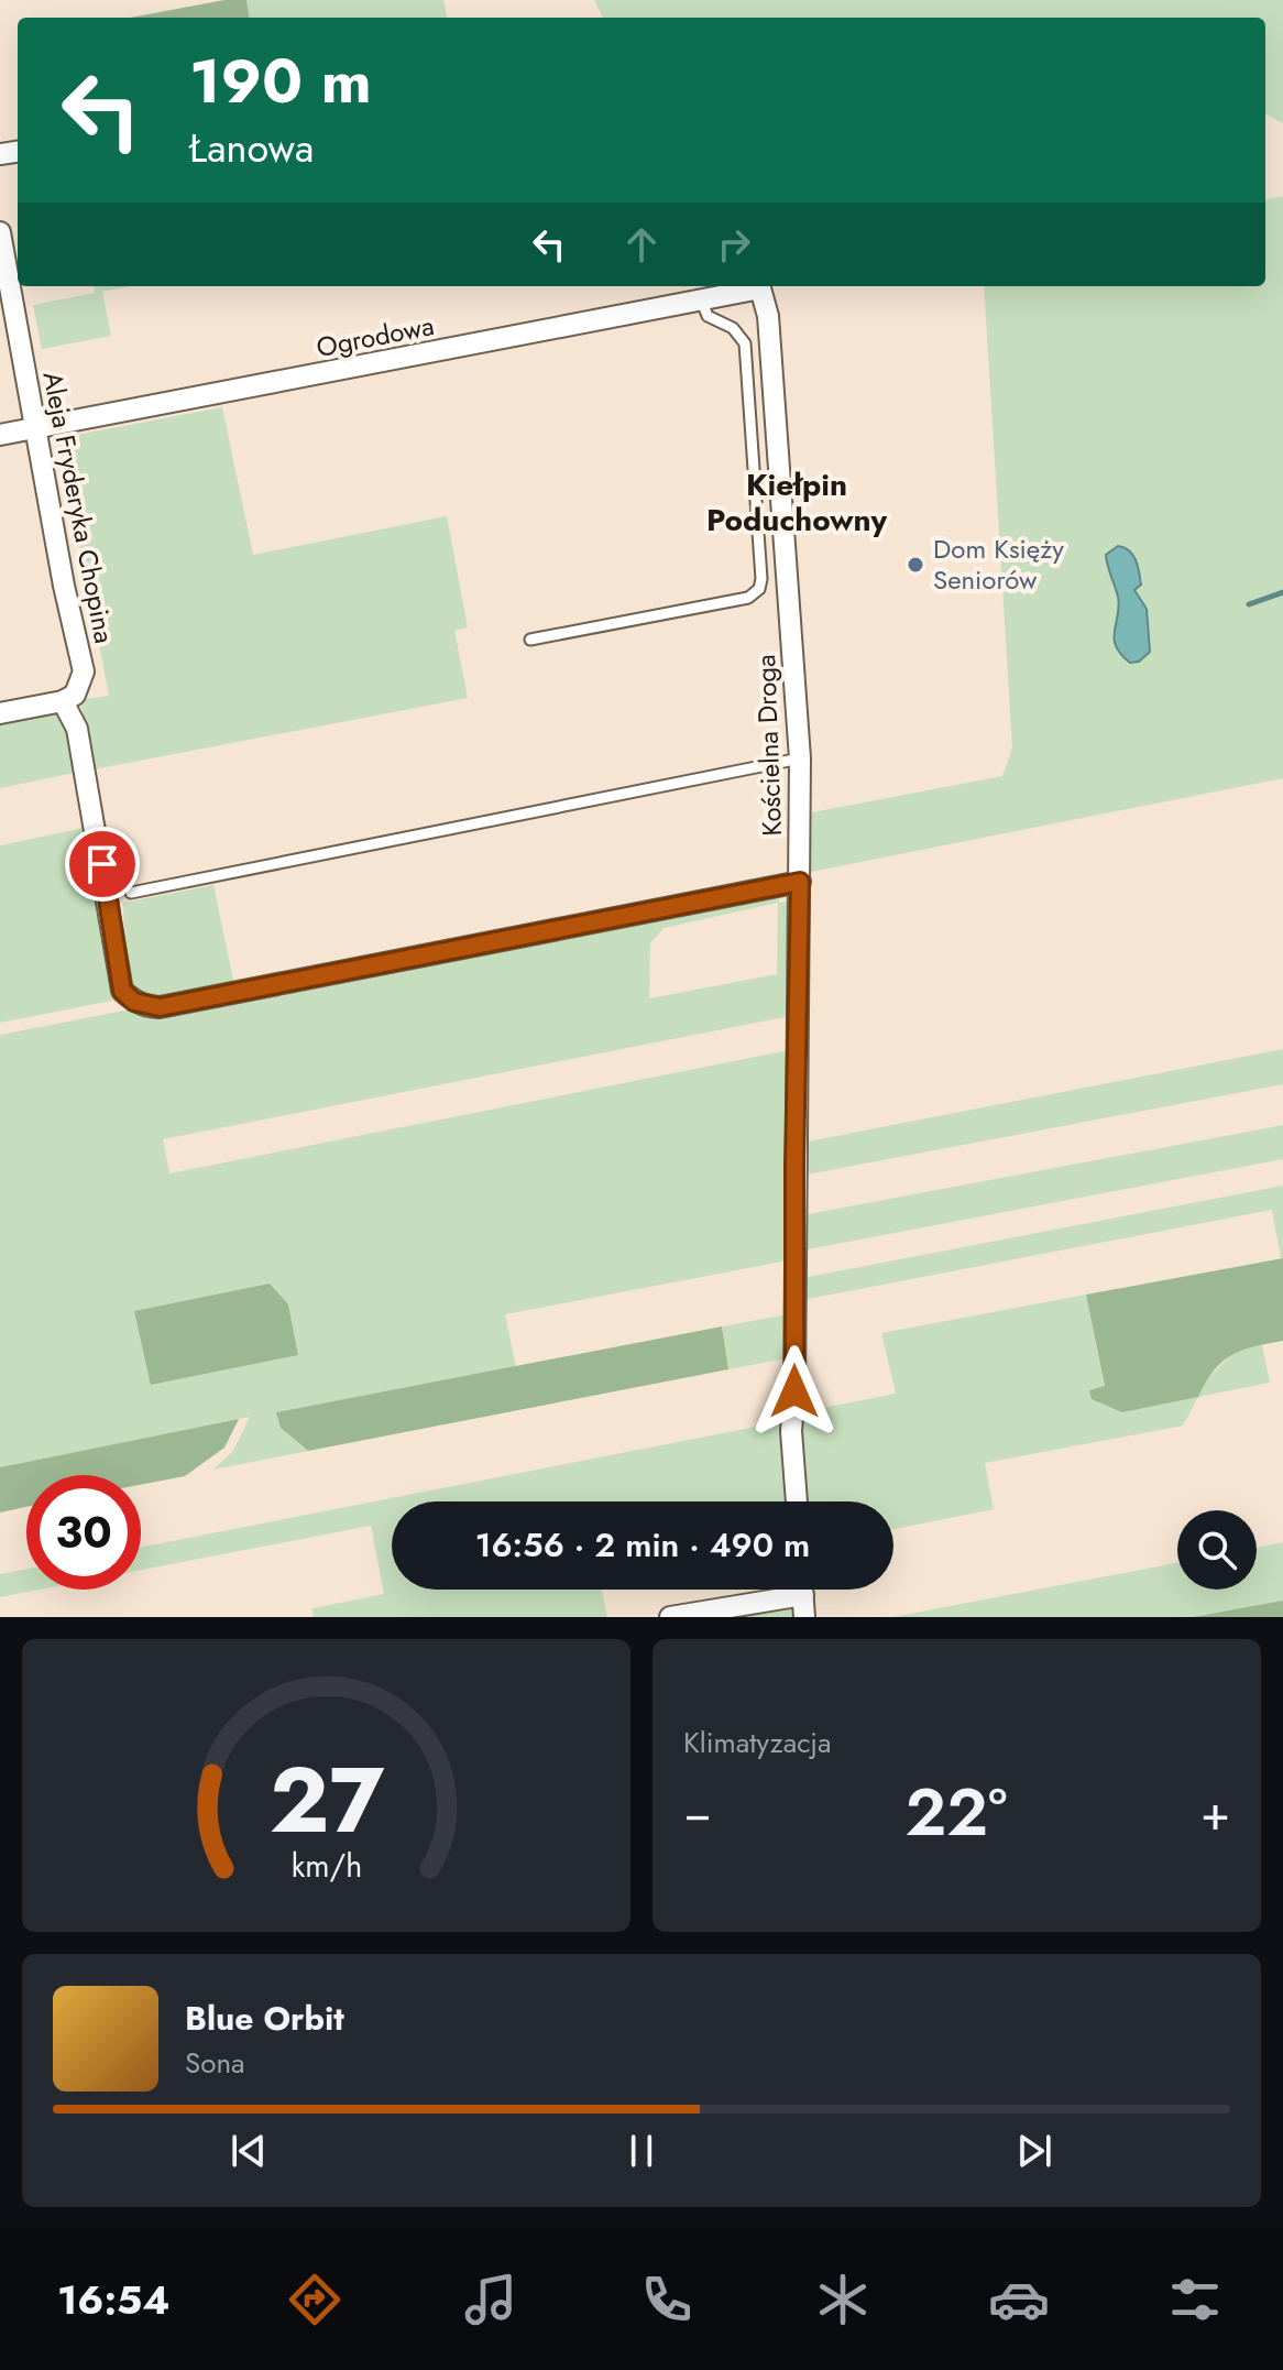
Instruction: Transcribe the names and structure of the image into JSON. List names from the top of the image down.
{
  "streets": {
    "street": ["Ogrodowa", "Aleja Fryderyka Chopina", "Kościelna Droga"]
  },
  "crossings": [
    ["Ogrodowa", "Aleja Fryderyka Chopina"],
    ["Ogrodowa", "Kościelna Droga"]
  ],
  "districts": ["Kiełpin Poduchowny"],
  "places": ["Dom Księży Seniorów"],
  "page": {
    "turn": ["190 m", "Łanowa"],
    "limit": "30",
    "trip": "16:56 · 2 min · 490 m",
    "tile": "Klimatyzacja",
    "heat": ["−", "22°", "+"],
    "song": ["Blue Orbit", "Sona"],
    "tabs": "16:54",
    "gauge": ["27", "km/h"]
  }
}
